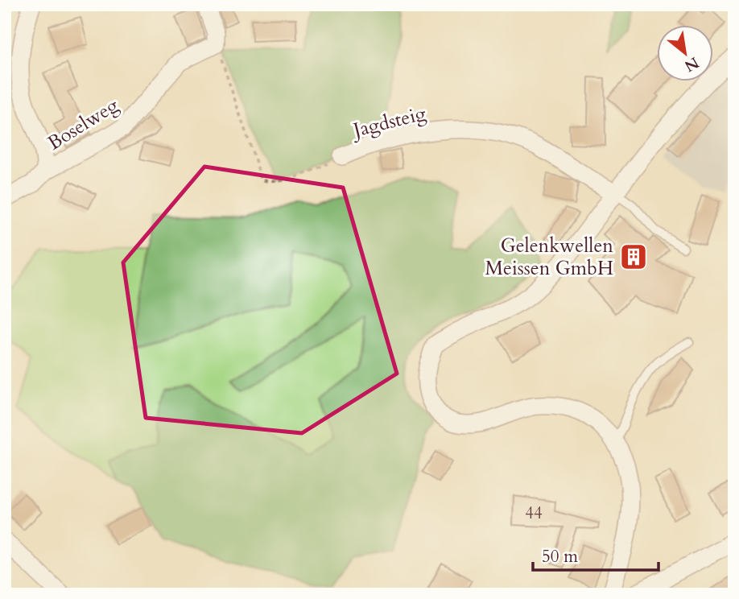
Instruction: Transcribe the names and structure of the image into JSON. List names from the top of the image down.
{
  "streets": {
    "street": ["Jagdsteig", "Boselweg"]
  },
  "crossings": [
    ["Jagdsteig", "Boselweg"]
  ],
  "places": {
    "building": ["Gelenkwellen Meissen GmbH"]
  },
  "house_numbers": ["44"],
  "scale_bar": "50 m",
  "north": "bottom right"
}
